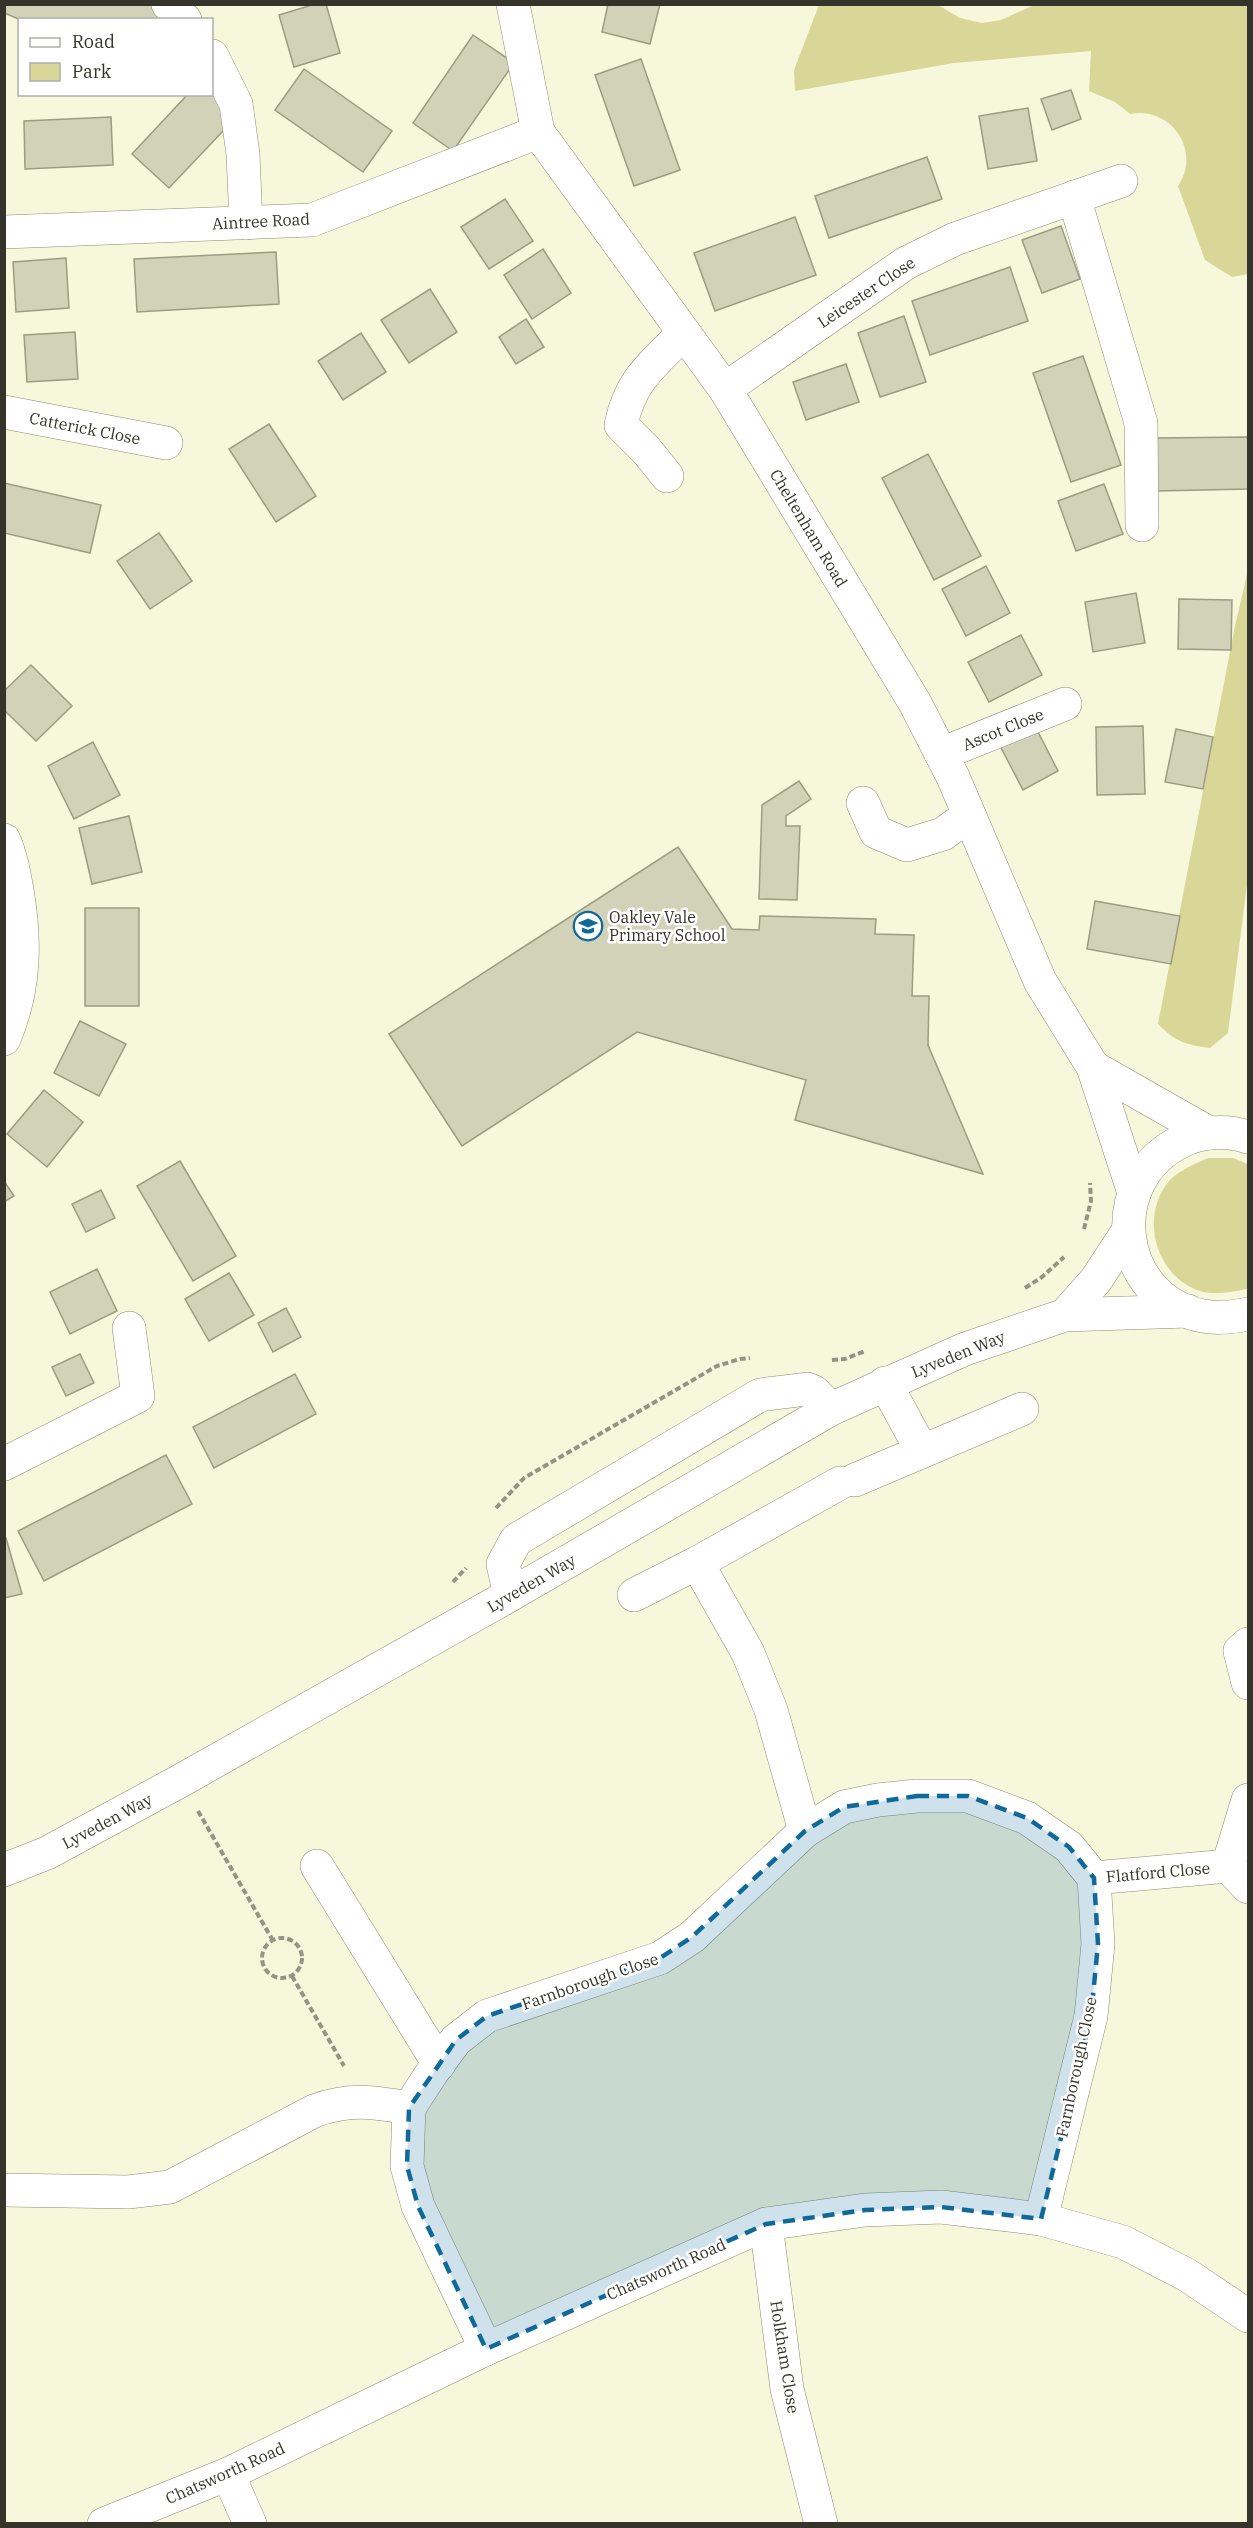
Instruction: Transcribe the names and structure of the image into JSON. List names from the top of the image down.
{
  "streets": {
    "street": [
      "Aintree Road",
      "Leicester Close",
      "Catterick Close",
      "Cheltenham Road",
      "Ascot Close",
      "Lyveden Way",
      "Flatford Close",
      "Farnborough Close",
      "Chatsworth Road",
      "Holkham Close"
    ]
  },
  "crossings": [
    ["Aintree Road", "Cheltenham Road"],
    ["Leicester Close", "Cheltenham Road"],
    ["Cheltenham Road", "Ascot Close"],
    ["Flatford Close", "Farnborough Close"],
    ["Farnborough Close", "Chatsworth Road"],
    ["Chatsworth Road", "Holkham Close"]
  ],
  "places": {
    "school or university": ["Oakley Vale Primary School"]
  },
  "legend": ["Road", "Park"]
}
